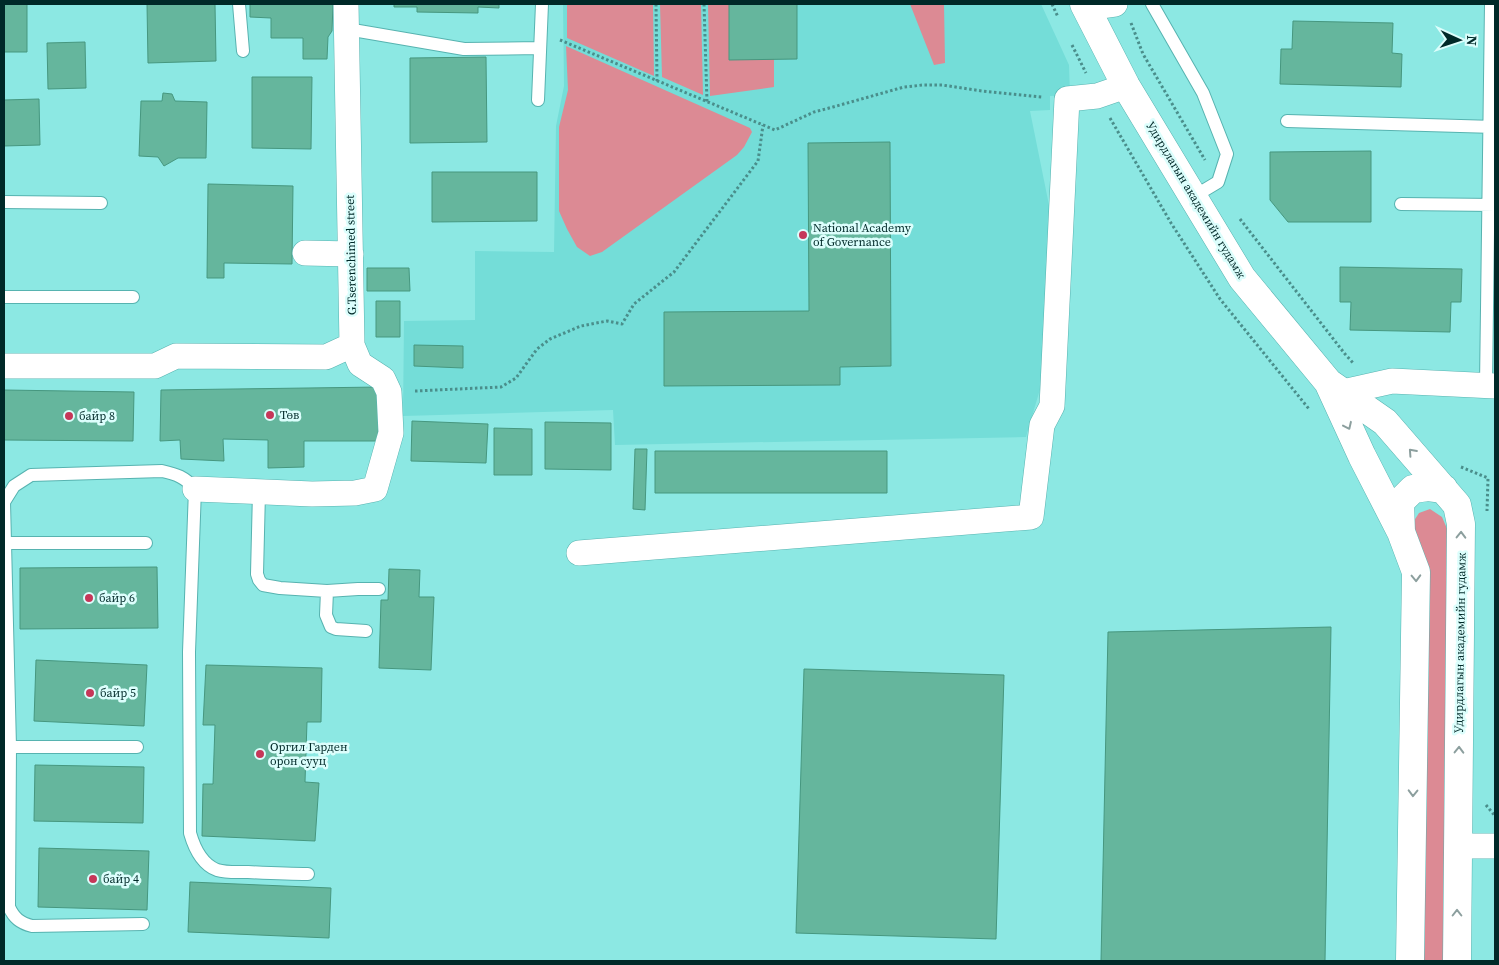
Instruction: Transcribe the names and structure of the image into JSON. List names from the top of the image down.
{
  "streets": {
    "main road": ["Удирдлагын академийн гудамж"],
    "street": ["G.Tserenchimed street"]
  },
  "places": [
    "National Academy of Governance",
    "Төв",
    "байр 8",
    "байр 6",
    "байр 5",
    "Оргил Гарден орон сууц",
    "байр 4"
  ],
  "north": "right"
}
